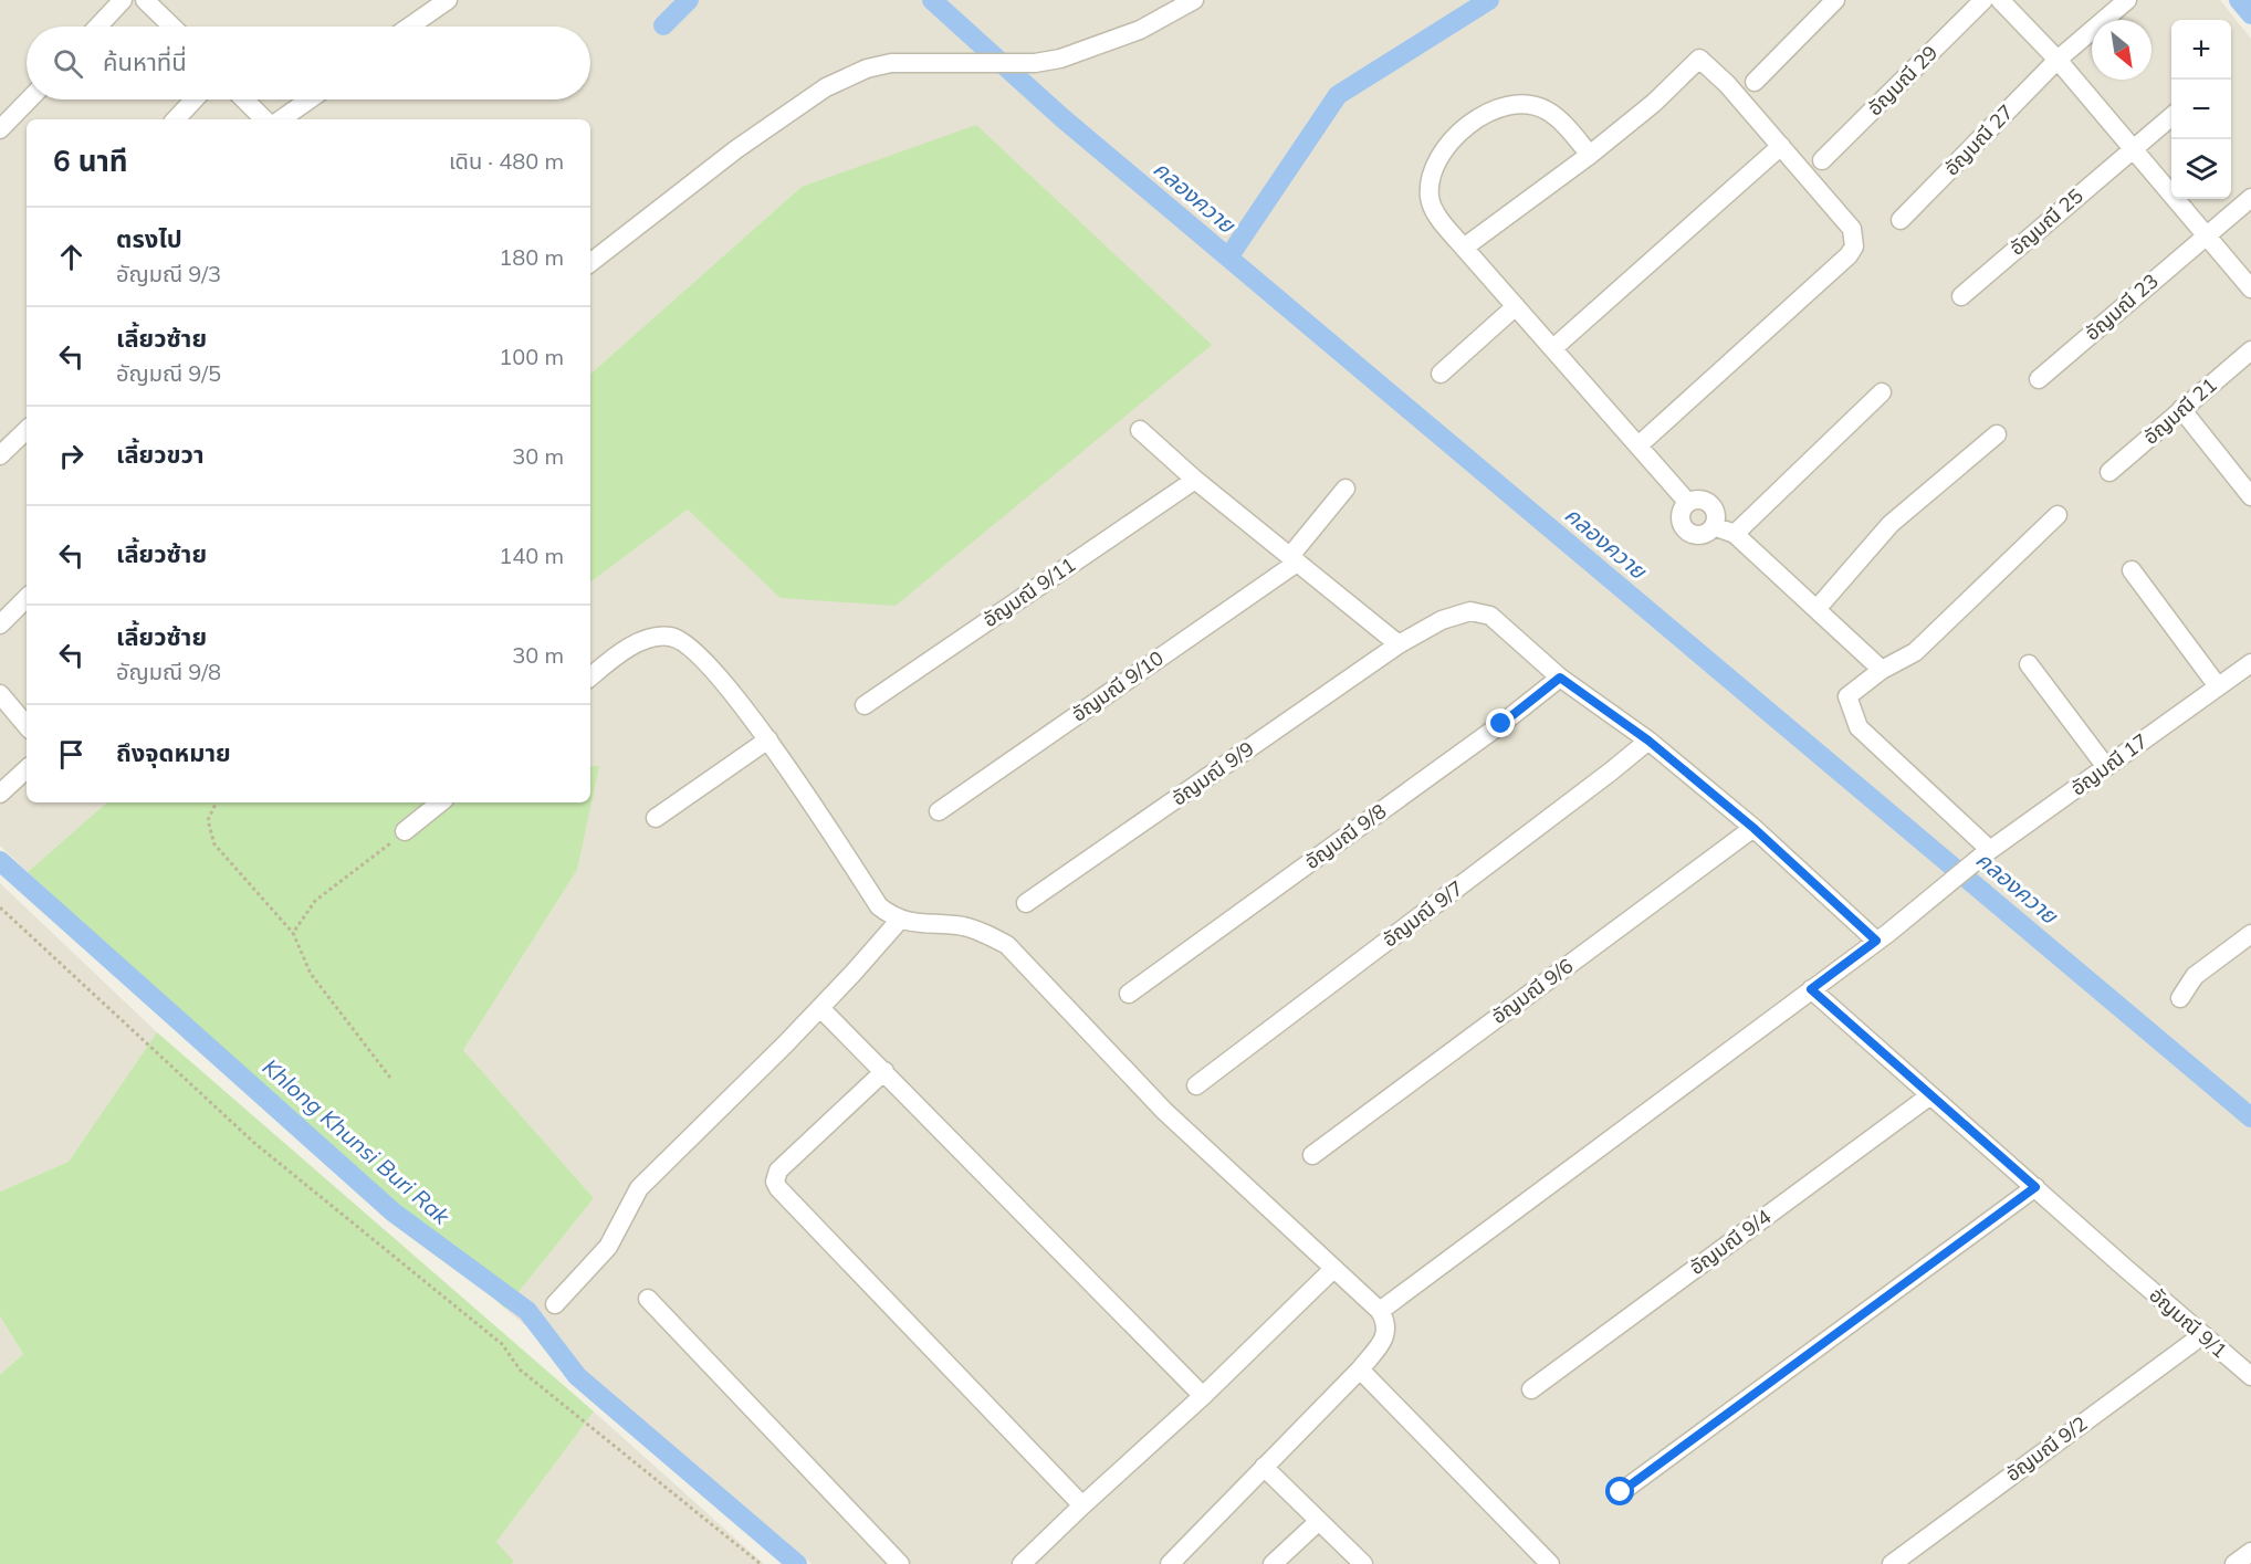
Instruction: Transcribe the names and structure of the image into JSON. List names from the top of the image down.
{
  "streets": {
    "street": [
      "อัญมณี 29",
      "อัญมณี 27",
      "อัญมณี 25",
      "อัญมณี 23",
      "อัญมณี 21",
      "อัญมณี 9/11",
      "อัญมณี 9/10",
      "อัญมณี 17",
      "อัญมณี 9/9",
      "อัญมณี 9/8",
      "อัญมณี 9/7",
      "อัญมณี 9/6",
      "อัญมณี 9/4",
      "อัญมณี 9/1",
      "อัญมณี 9/2"
    ]
  },
  "crossings": [
    ["อัญมณี 17", "อัญมณี 9/9"],
    ["อัญมณี 17", "อัญมณี 9/1"],
    ["อัญมณี 9/9", "อัญมณี 9/8"],
    ["อัญมณี 9/9", "อัญมณี 9/7"],
    ["อัญมณี 9/9", "อัญมณี 9/6"],
    ["อัญมณี 9/4", "อัญมณี 9/1"],
    ["อัญมณี 9/1", "อัญมณี 9/2"]
  ],
  "water": ["คลองควาย", "Khlong Khunsi Buri Rak"],
  "north": "bottom right",
  "page": {
    "map_buttons": ["+", "−"],
    "search": "ค้นหาที่นี่",
    "heading": ["6 นาที", "เดิน · 480 m"],
    "list": [
      ["ตรงไป", "อัญมณี 9/3", "180 m"],
      ["เลี้ยวซ้าย", "อัญมณี 9/5", "100 m"],
      ["เลี้ยวขวา", "30 m"],
      ["เลี้ยวซ้าย", "140 m"],
      ["เลี้ยวซ้าย", "อัญมณี 9/8", "30 m"],
      "ถึงจุดหมาย"
    ]
  }
}
